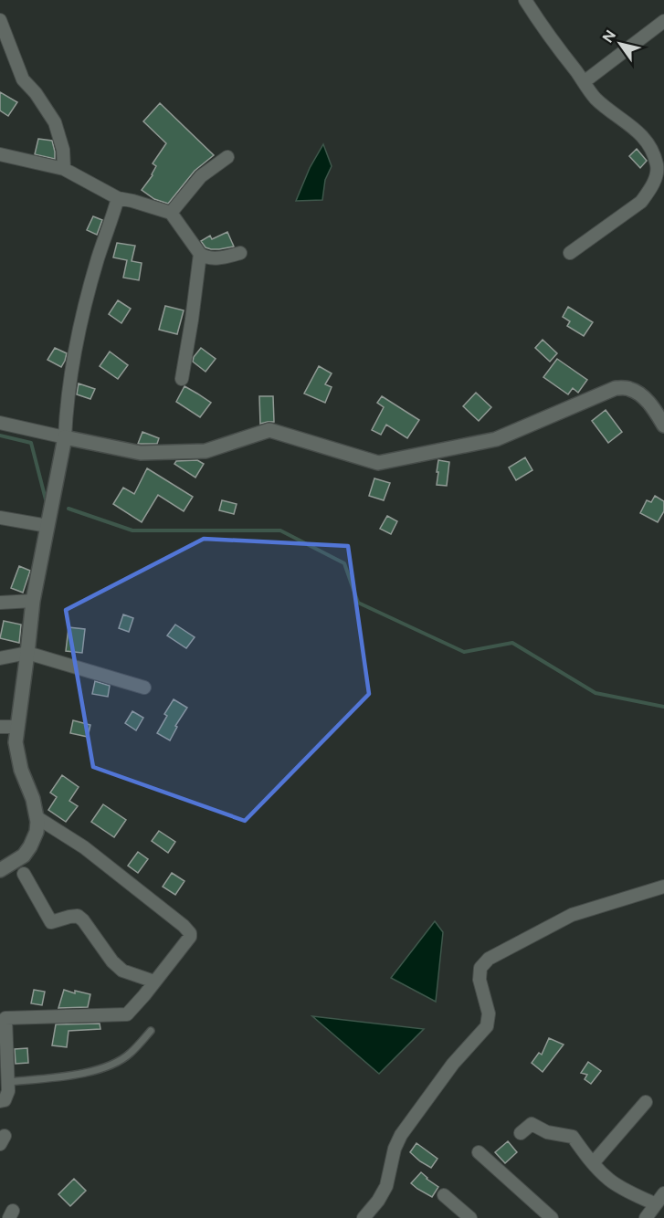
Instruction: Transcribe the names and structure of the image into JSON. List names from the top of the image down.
{
  "north": "top left"
}
